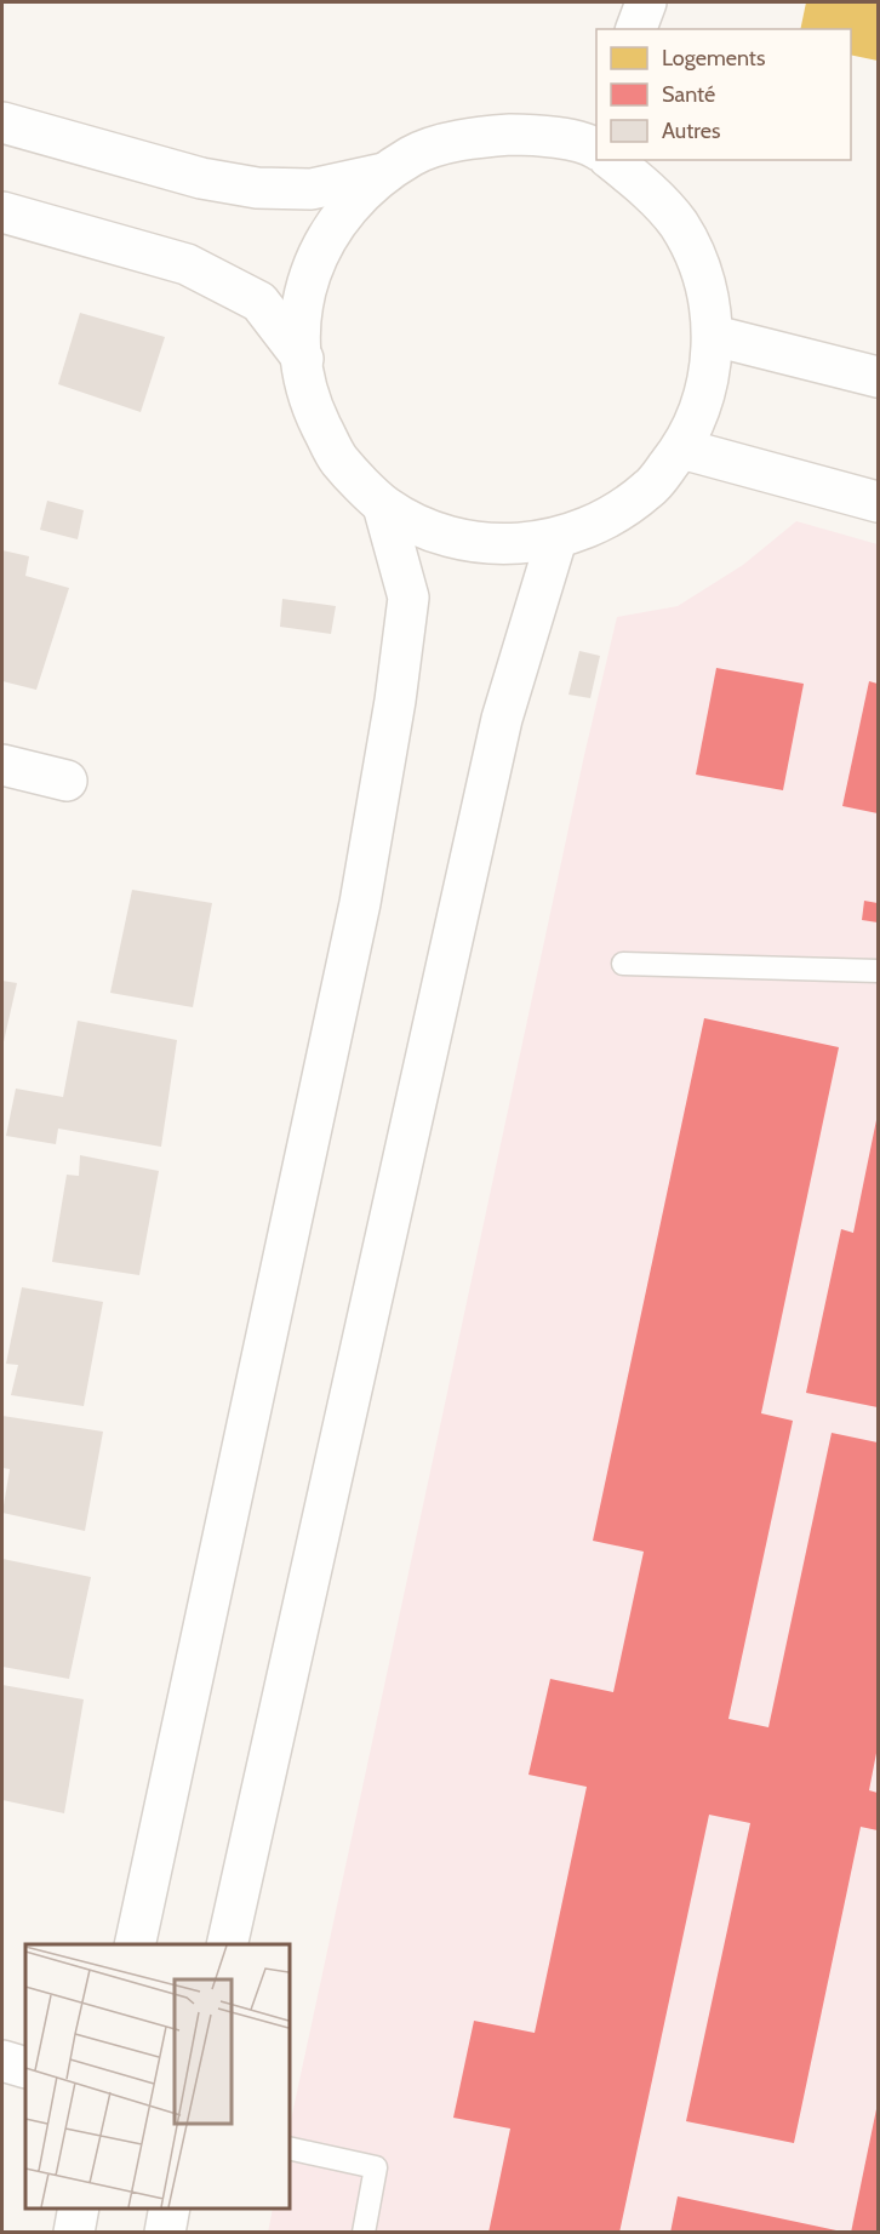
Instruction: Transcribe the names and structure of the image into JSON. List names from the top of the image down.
{
  "legend": ["Logements", "Santé", "Autres"]
}
